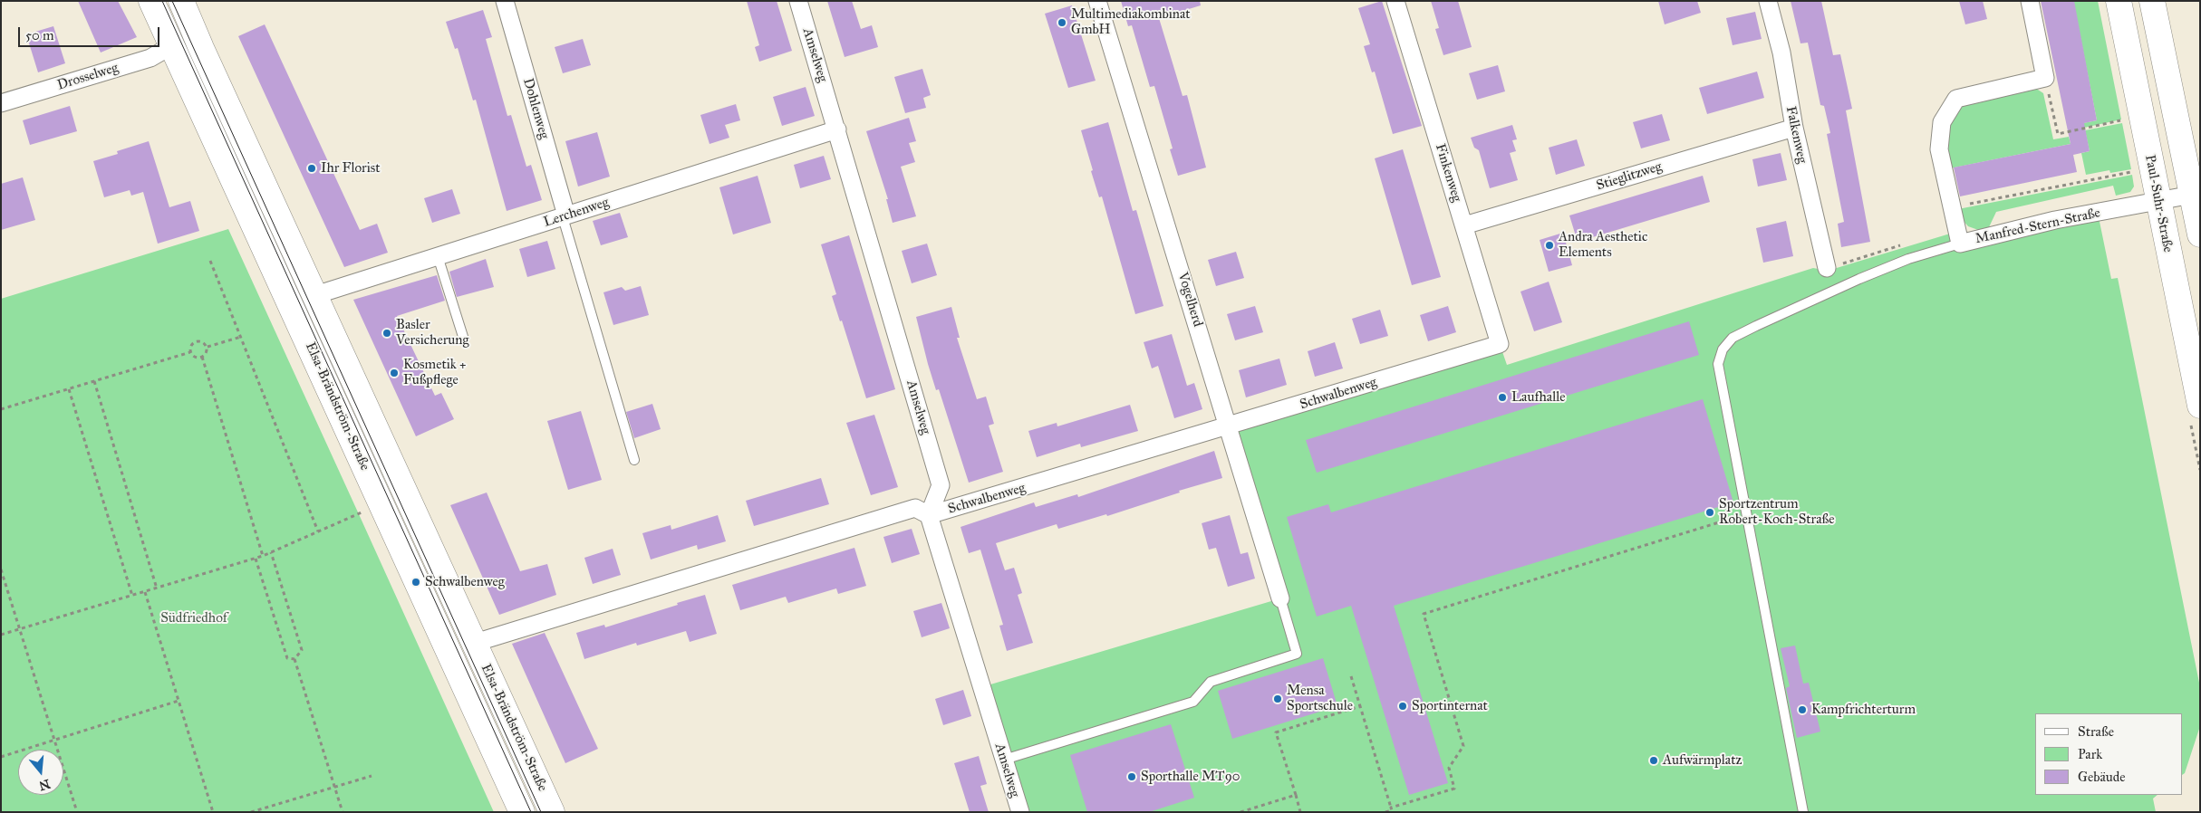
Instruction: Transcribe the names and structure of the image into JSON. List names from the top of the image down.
{
  "streets": {
    "street": [
      "Amselweg",
      "Drosselweg",
      "Dohlenweg",
      "Falkenweg",
      "Finkenweg",
      "Stieglitzweg",
      "Paul-Suhr-Straße",
      "Lerchenweg",
      "Manfred-Stern-Straße",
      "Vogelherd",
      "Schwalbenweg",
      "Elsa-Brändström-Straße"
    ]
  },
  "crossings": [
    ["Amselweg", "Lerchenweg"],
    ["Amselweg", "Schwalbenweg"],
    ["Drosselweg", "Elsa-Brändström-Straße"],
    ["Dohlenweg", "Lerchenweg"],
    ["Falkenweg", "Stieglitzweg"],
    ["Finkenweg", "Stieglitzweg"],
    ["Finkenweg", "Schwalbenweg"],
    ["Paul-Suhr-Straße", "Manfred-Stern-Straße"],
    ["Lerchenweg", "Elsa-Brändström-Straße"],
    ["Vogelherd", "Schwalbenweg"],
    ["Schwalbenweg", "Elsa-Brändström-Straße"]
  ],
  "parks": ["Südfriedhof"],
  "places": [
    "Multimediakombinat GmbH",
    "Ihr Florist",
    "Andra Aesthetic Elements",
    "Basler Versicherung",
    "Kosmetik + Fußpflege",
    "Laufhalle",
    "Sportzentrum Robert-Koch-Straße",
    "Schwalbenweg",
    "Mensa Sportschule",
    "Sportinternat",
    "Kampfrichterturm",
    "Aufwärmplatz",
    "Sporthalle MT90"
  ],
  "legend": ["Straße", "Park", "Gebäude"],
  "scale_bar": "50 m",
  "north": "bottom"
}
